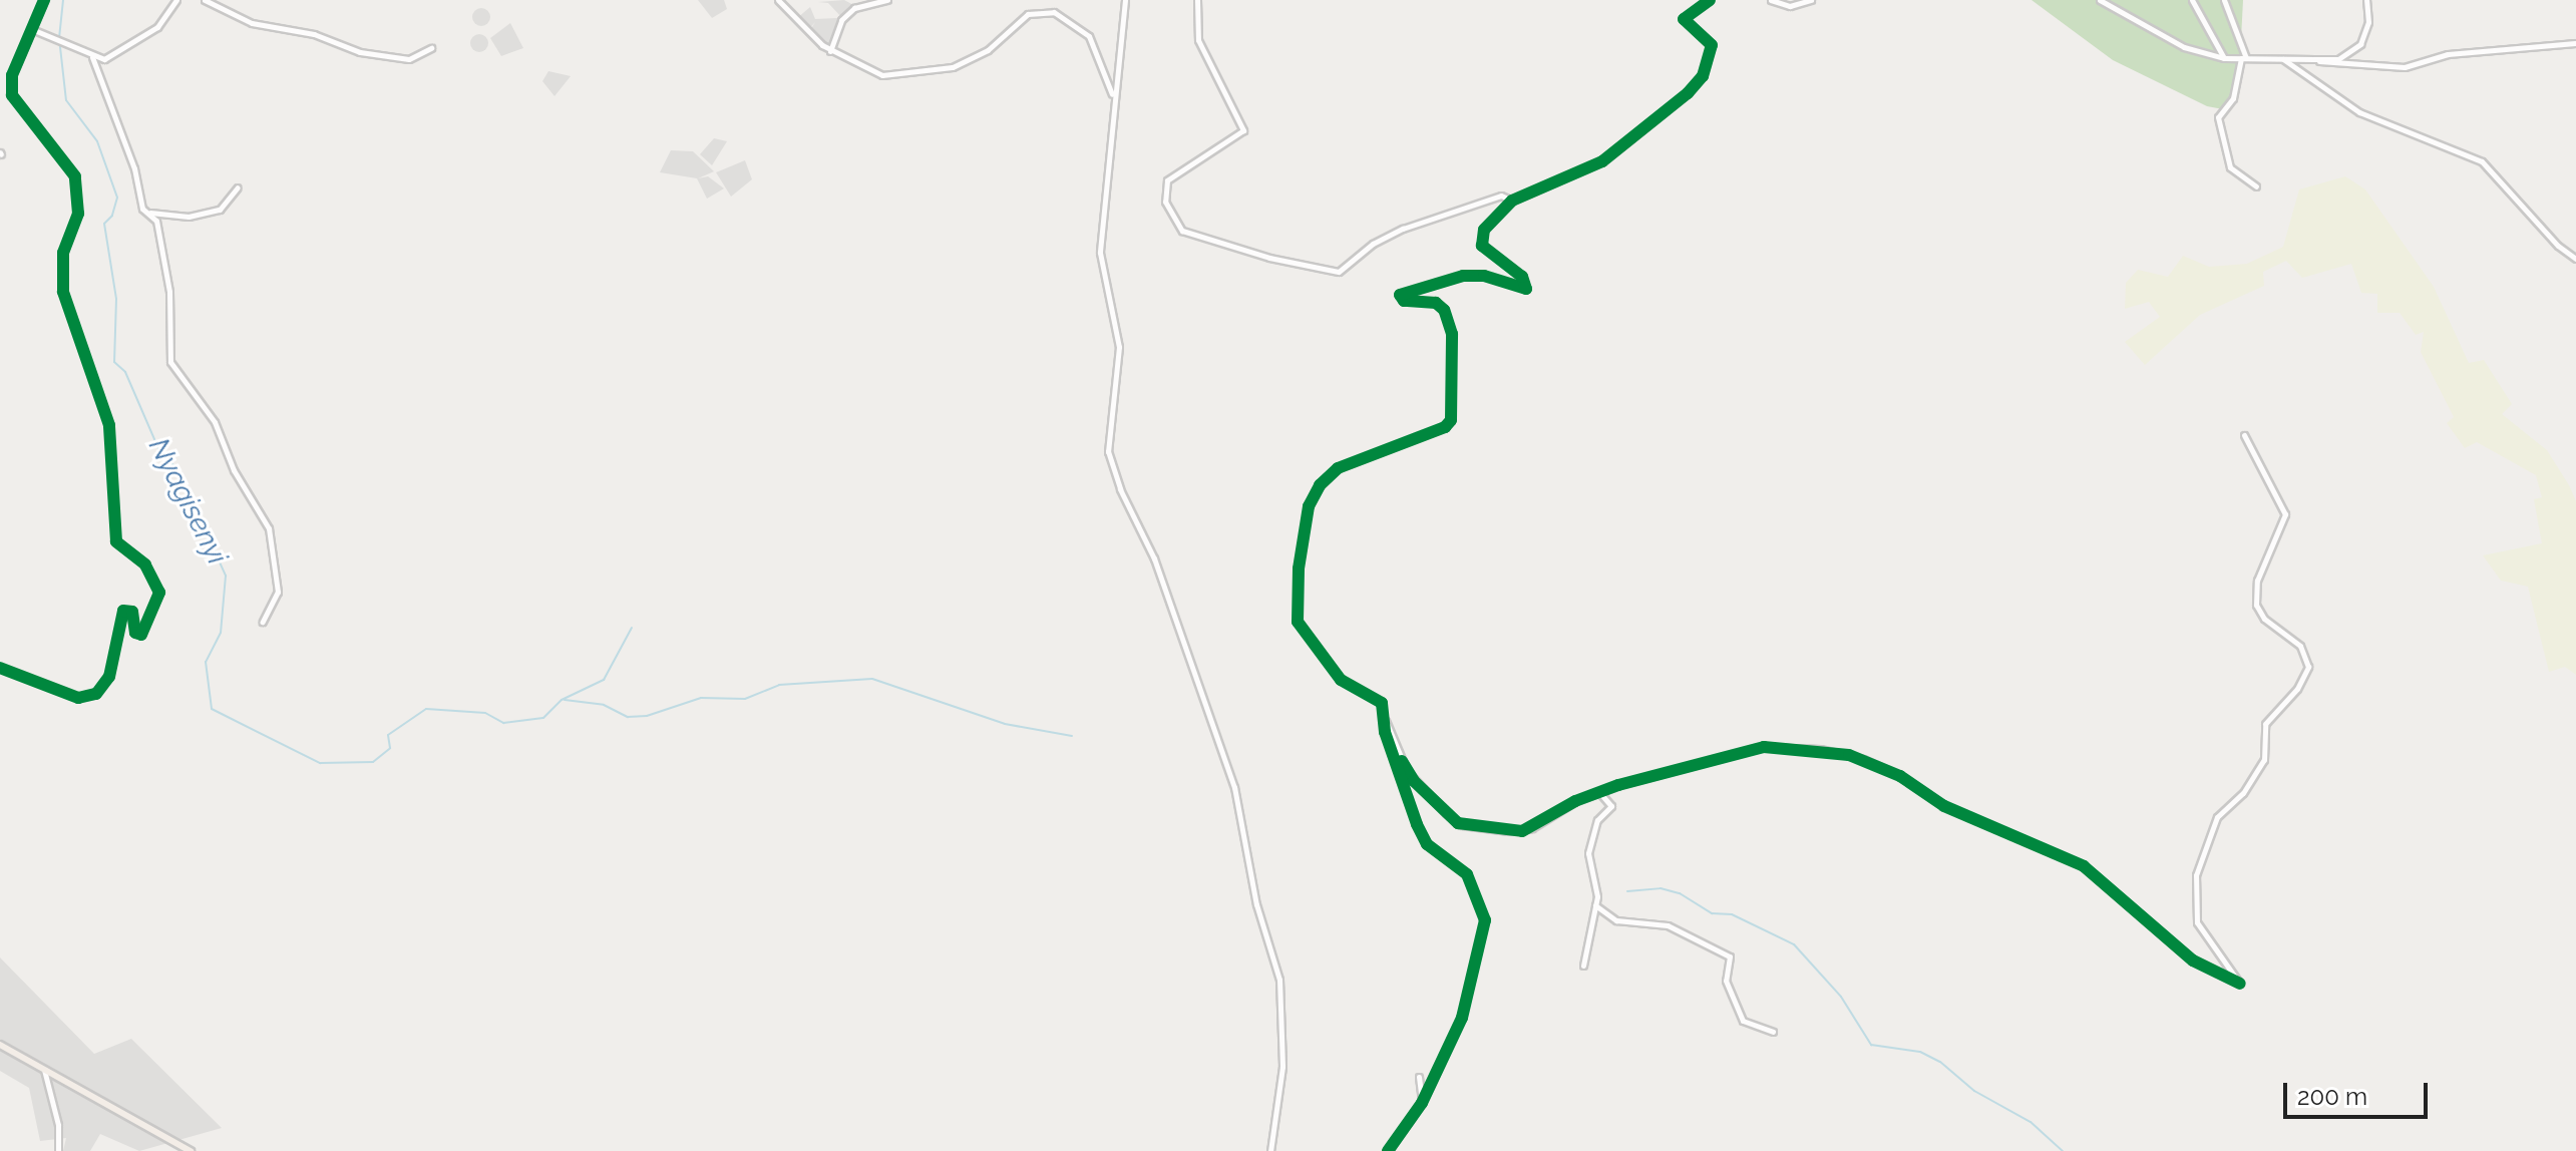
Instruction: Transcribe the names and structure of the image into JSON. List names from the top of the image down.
{
  "water": ["Nyagisenyi"],
  "scale_bar": "200 m"
}
